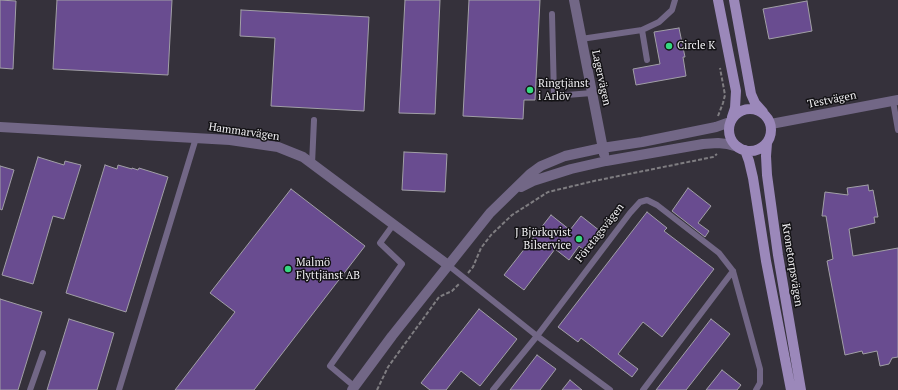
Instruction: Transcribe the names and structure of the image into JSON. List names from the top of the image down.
{
  "streets": {
    "main road": ["Kronetorpsvägen"],
    "street": ["Lagervägen", "Testvägen", "Hammarvägen"],
    "lane": ["Företagsvägen"]
  },
  "crossings": [
    ["Testvägen", "Kronetorpsvägen"]
  ],
  "places": [
    "Circle K",
    "Ringtjänst i Arlöv",
    "J Björkqvist Bilservice",
    "Malmö Flyttjänst AB"
  ]
}
